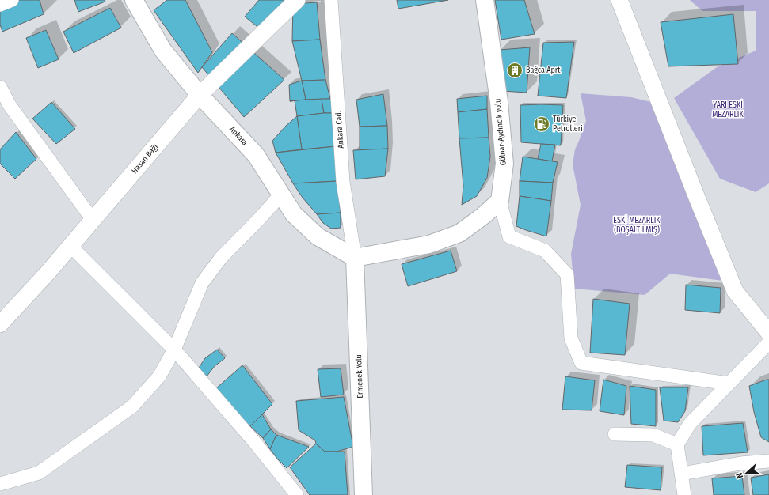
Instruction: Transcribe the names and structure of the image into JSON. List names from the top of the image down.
{
  "streets": {
    "main road": ["Gülnar-Aydıncık yolu", "Ankara", "Ermenek Yolu"],
    "street": ["Ankara Cad.", "Hasan Bağı"]
  },
  "crossings": [
    ["Ankara Cad.", "Ankara"],
    ["Ankara Cad.", "Ermenek Yolu"],
    ["Ankara", "Hasan Bağı"],
    ["Ankara", "Ermenek Yolu"]
  ],
  "parks": ["YARI ESKİ MEZARLIK", "ESKİ MEZARLIK (BOŞALTILMIŞ)"],
  "places": {
    "building": ["Bağca Aprt"],
    "fuel station": ["Türkiye Petrolleri"]
  },
  "north": "left"
}
